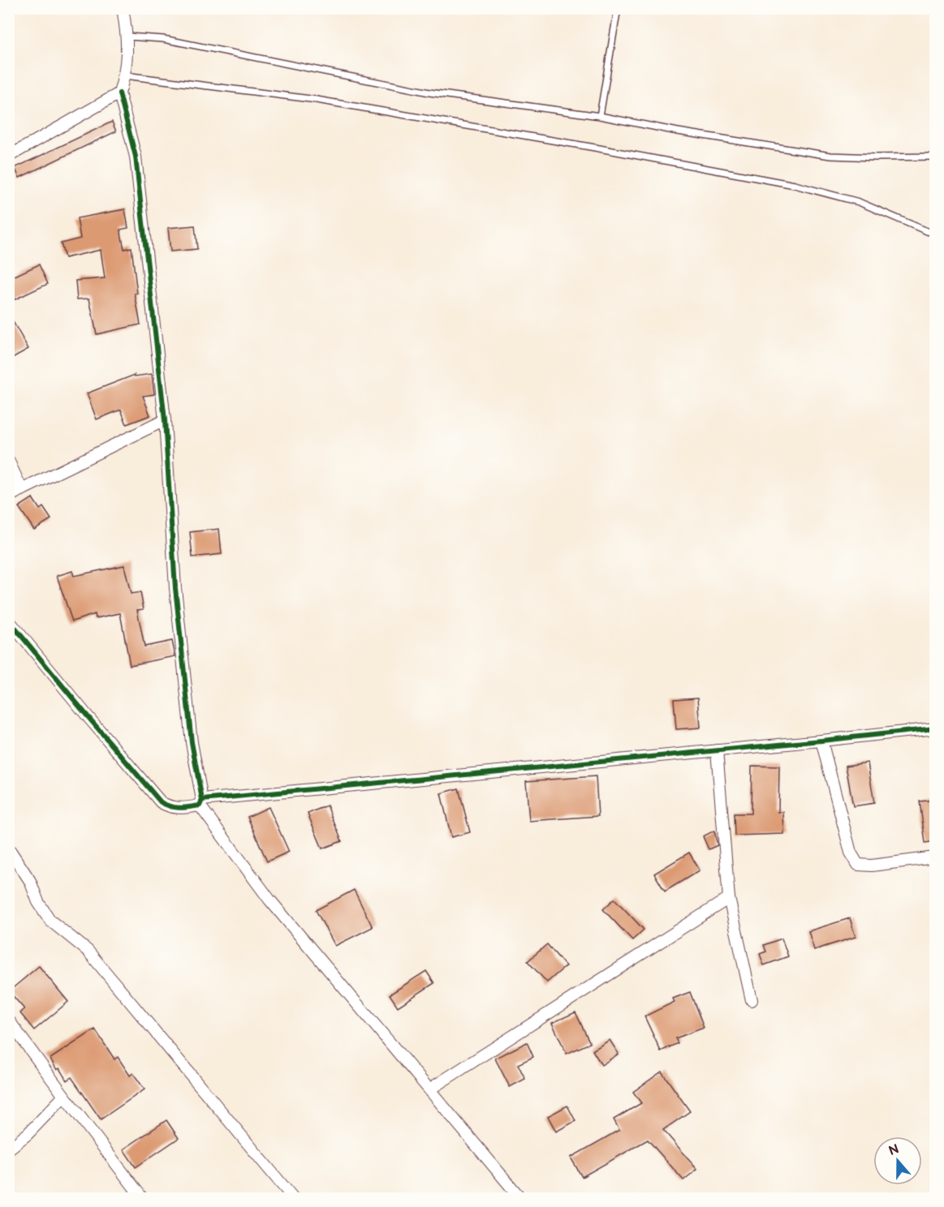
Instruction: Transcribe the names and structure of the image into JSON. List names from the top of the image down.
{
  "north": "top"
}
